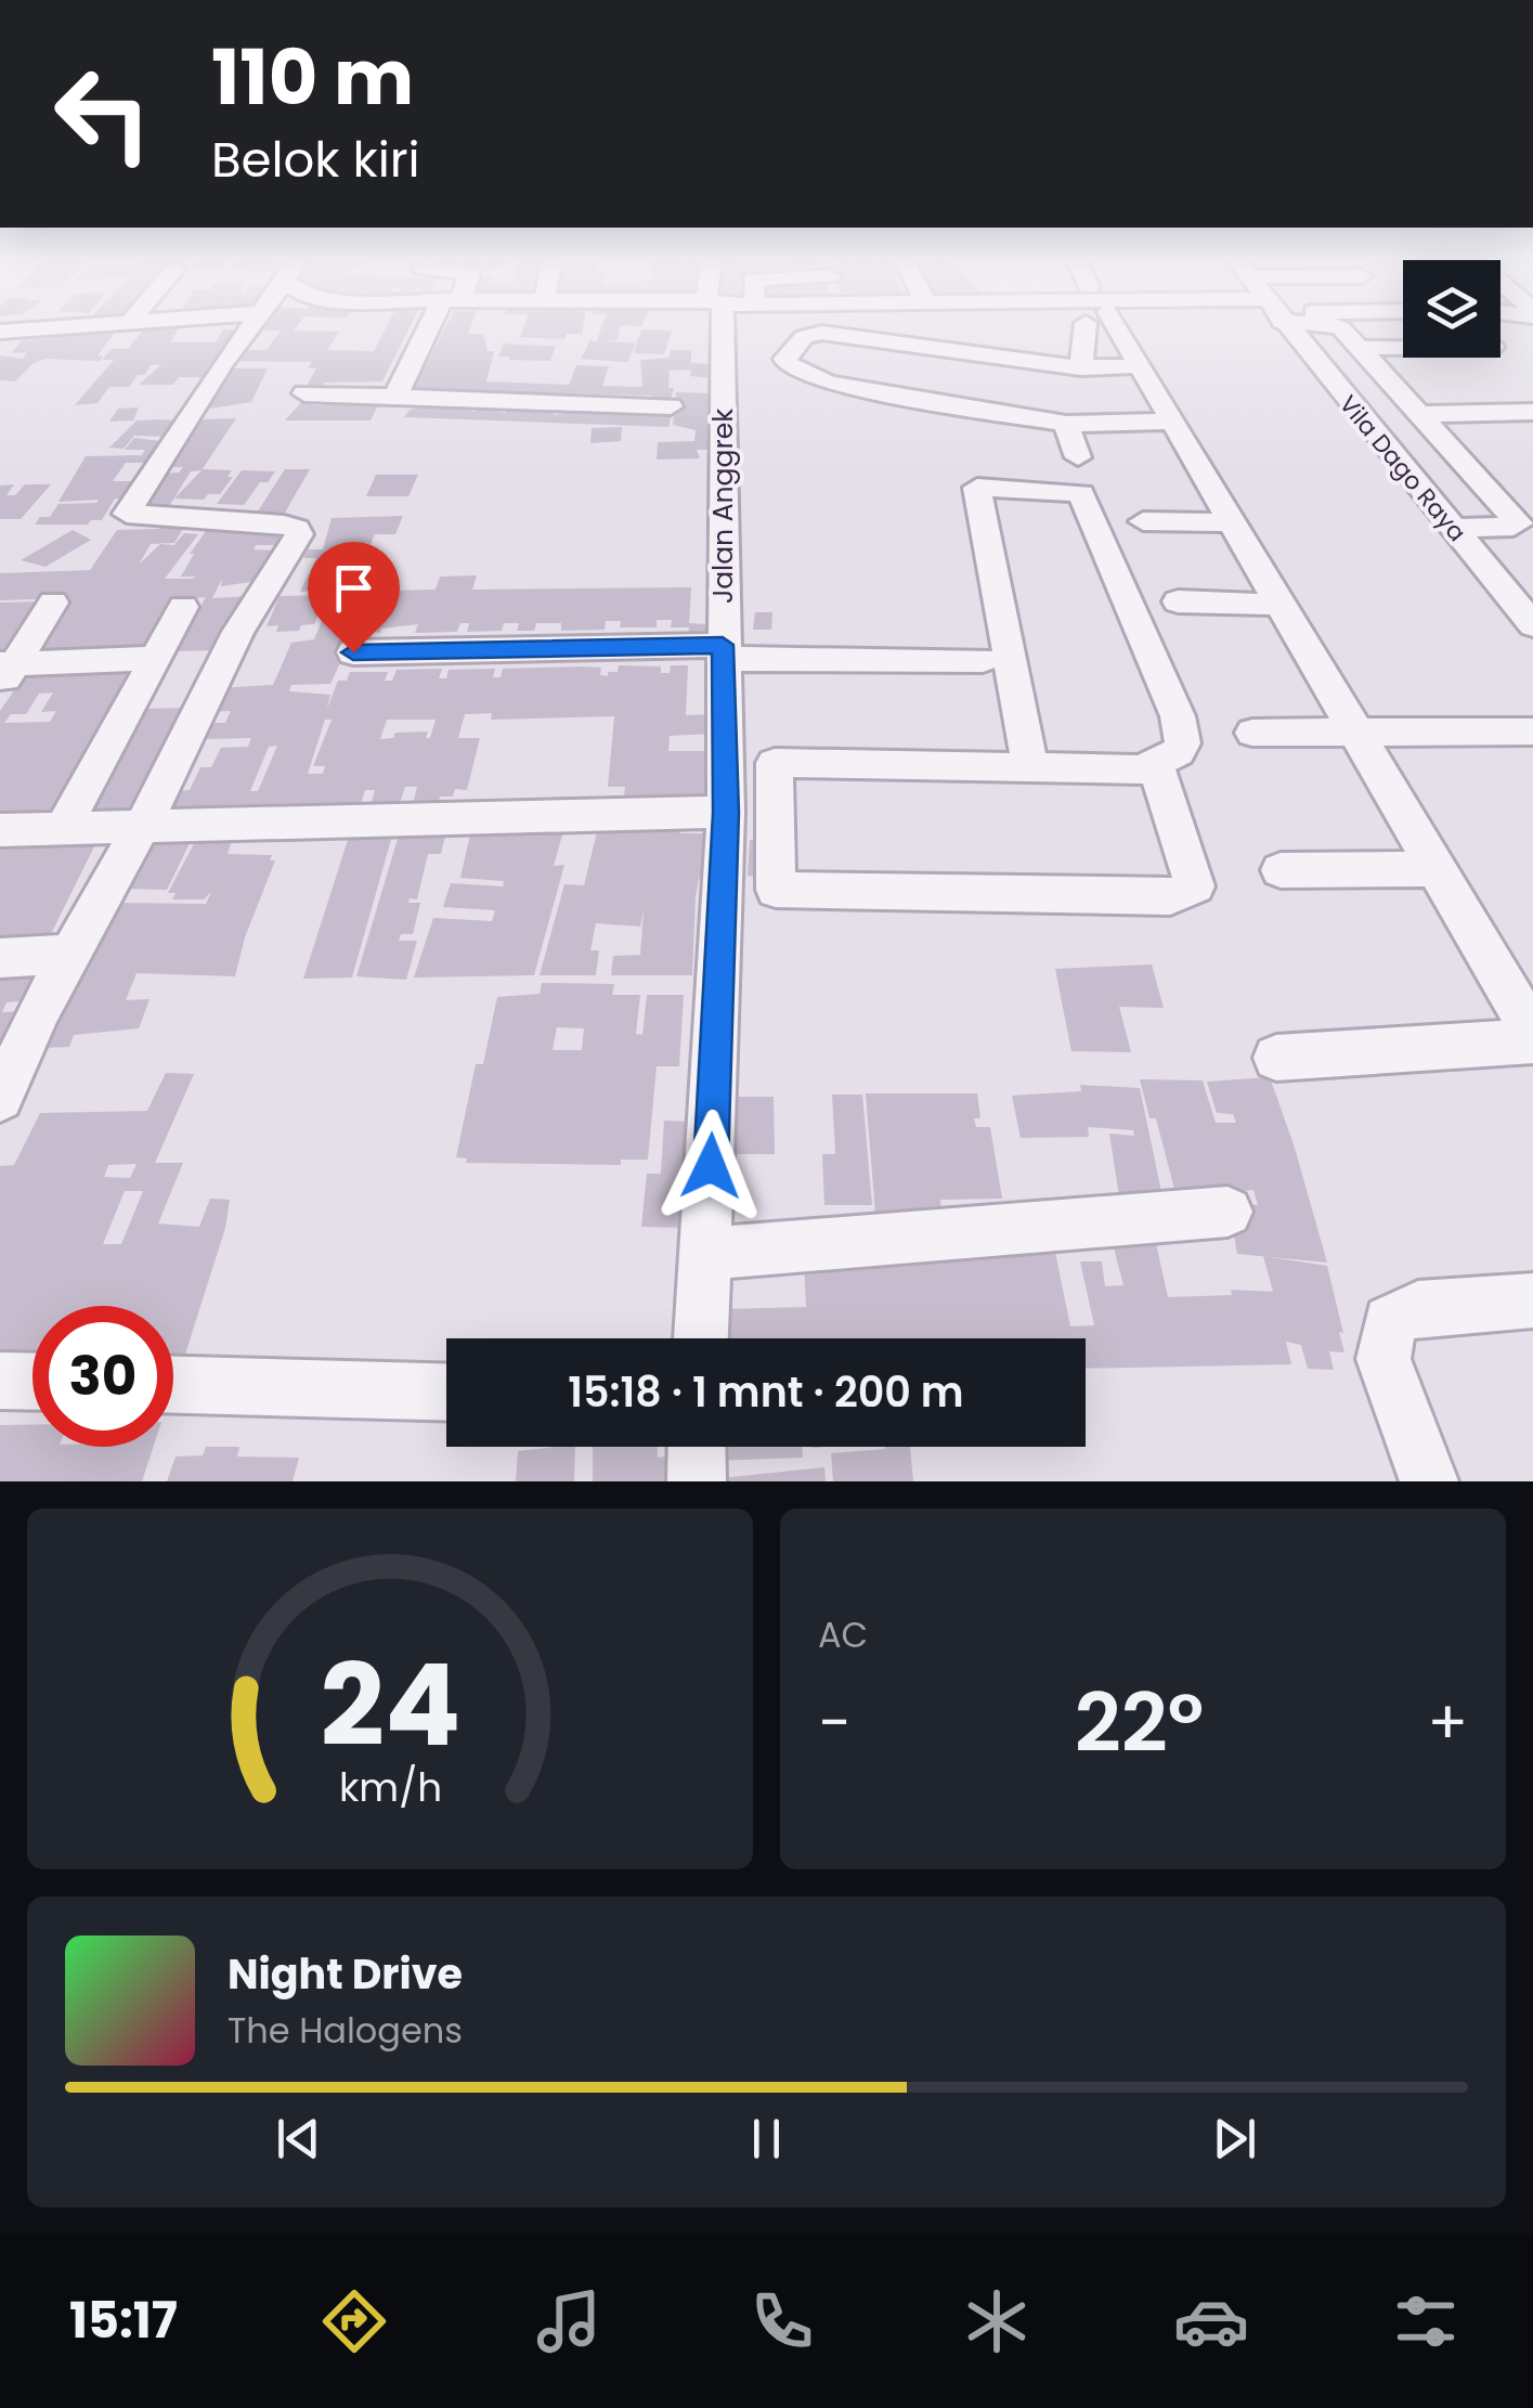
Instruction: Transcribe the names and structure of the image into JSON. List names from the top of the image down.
{
  "streets": {
    "street": ["Vila Dago Raya", "Jalan Anggrek"]
  },
  "page": {
    "turn": ["110 m", "Belok kiri"],
    "limit": "30",
    "trip": "15:18 · 1 mnt · 200 m",
    "tile": "AC",
    "heat": ["−", "22°", "+"],
    "song": ["Night Drive", "The Halogens"],
    "tabs": "15:17",
    "gauge": ["24", "km/h"]
  }
}
